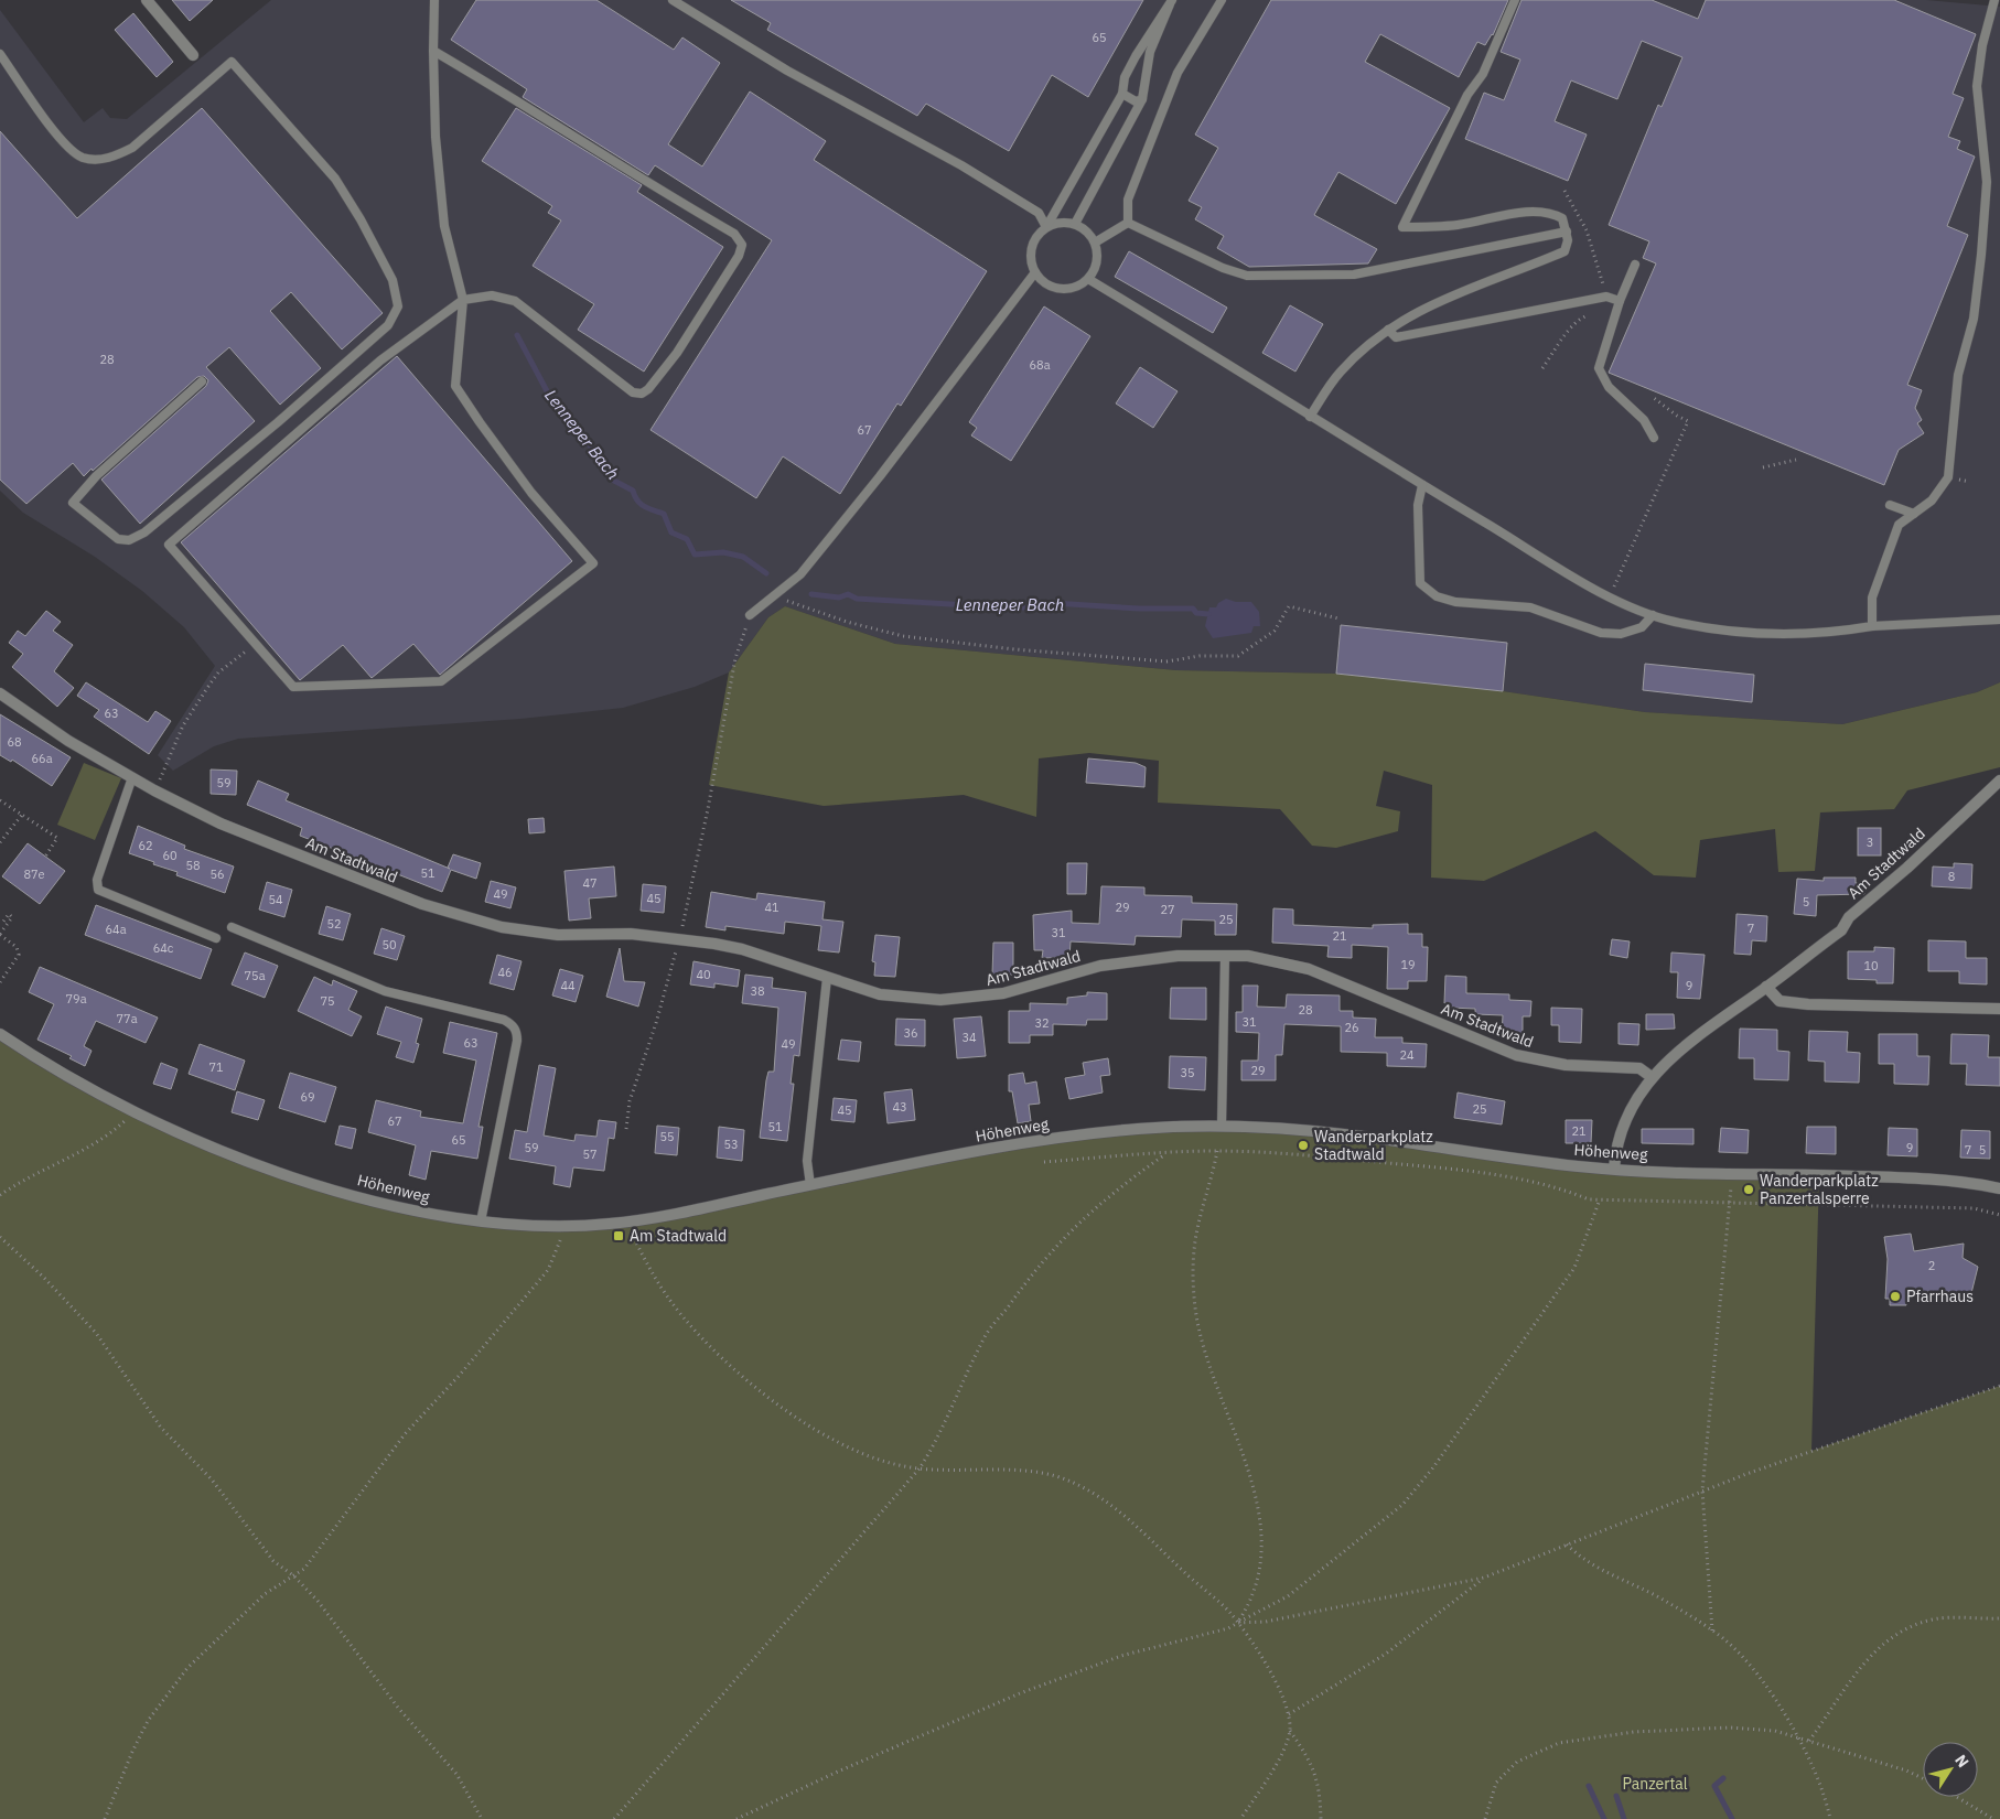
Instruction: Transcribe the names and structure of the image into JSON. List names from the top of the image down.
{
  "streets": {
    "street": ["Am Stadtwald", "Höhenweg"]
  },
  "crossings": [
    ["Am Stadtwald", "Höhenweg"]
  ],
  "water": ["Lenneper Bach"],
  "parks": ["Panzertal"],
  "places": {
    "other": ["Wanderparkplatz Stadtwald", "Wanderparkplatz Panzertalsperre", "Pfarrhaus"],
    "transit": ["Am Stadtwald"]
  },
  "house_numbers": [
    "65",
    "28",
    "68a",
    "67",
    "63",
    "68",
    "66a",
    "59",
    "3",
    "62",
    "60",
    "58",
    "51",
    "87e",
    "56",
    "8",
    "47",
    "49",
    "45",
    "54",
    "5",
    "41",
    "29",
    "27",
    "25",
    "52",
    "7",
    "64a",
    "31",
    "21",
    "50",
    "64c",
    "19",
    "10",
    "46",
    "40",
    "75a",
    "44",
    "9",
    "38",
    "79a",
    "75",
    "28",
    "77a",
    "31",
    "32",
    "26",
    "36",
    "34",
    "63",
    "49",
    "24",
    "71",
    "29",
    "35",
    "69",
    "43",
    "25",
    "45",
    "67",
    "51",
    "21",
    "55",
    "65",
    "53",
    "59",
    "9",
    "7",
    "5",
    "57",
    "2"
  ],
  "north": "top right"
}
